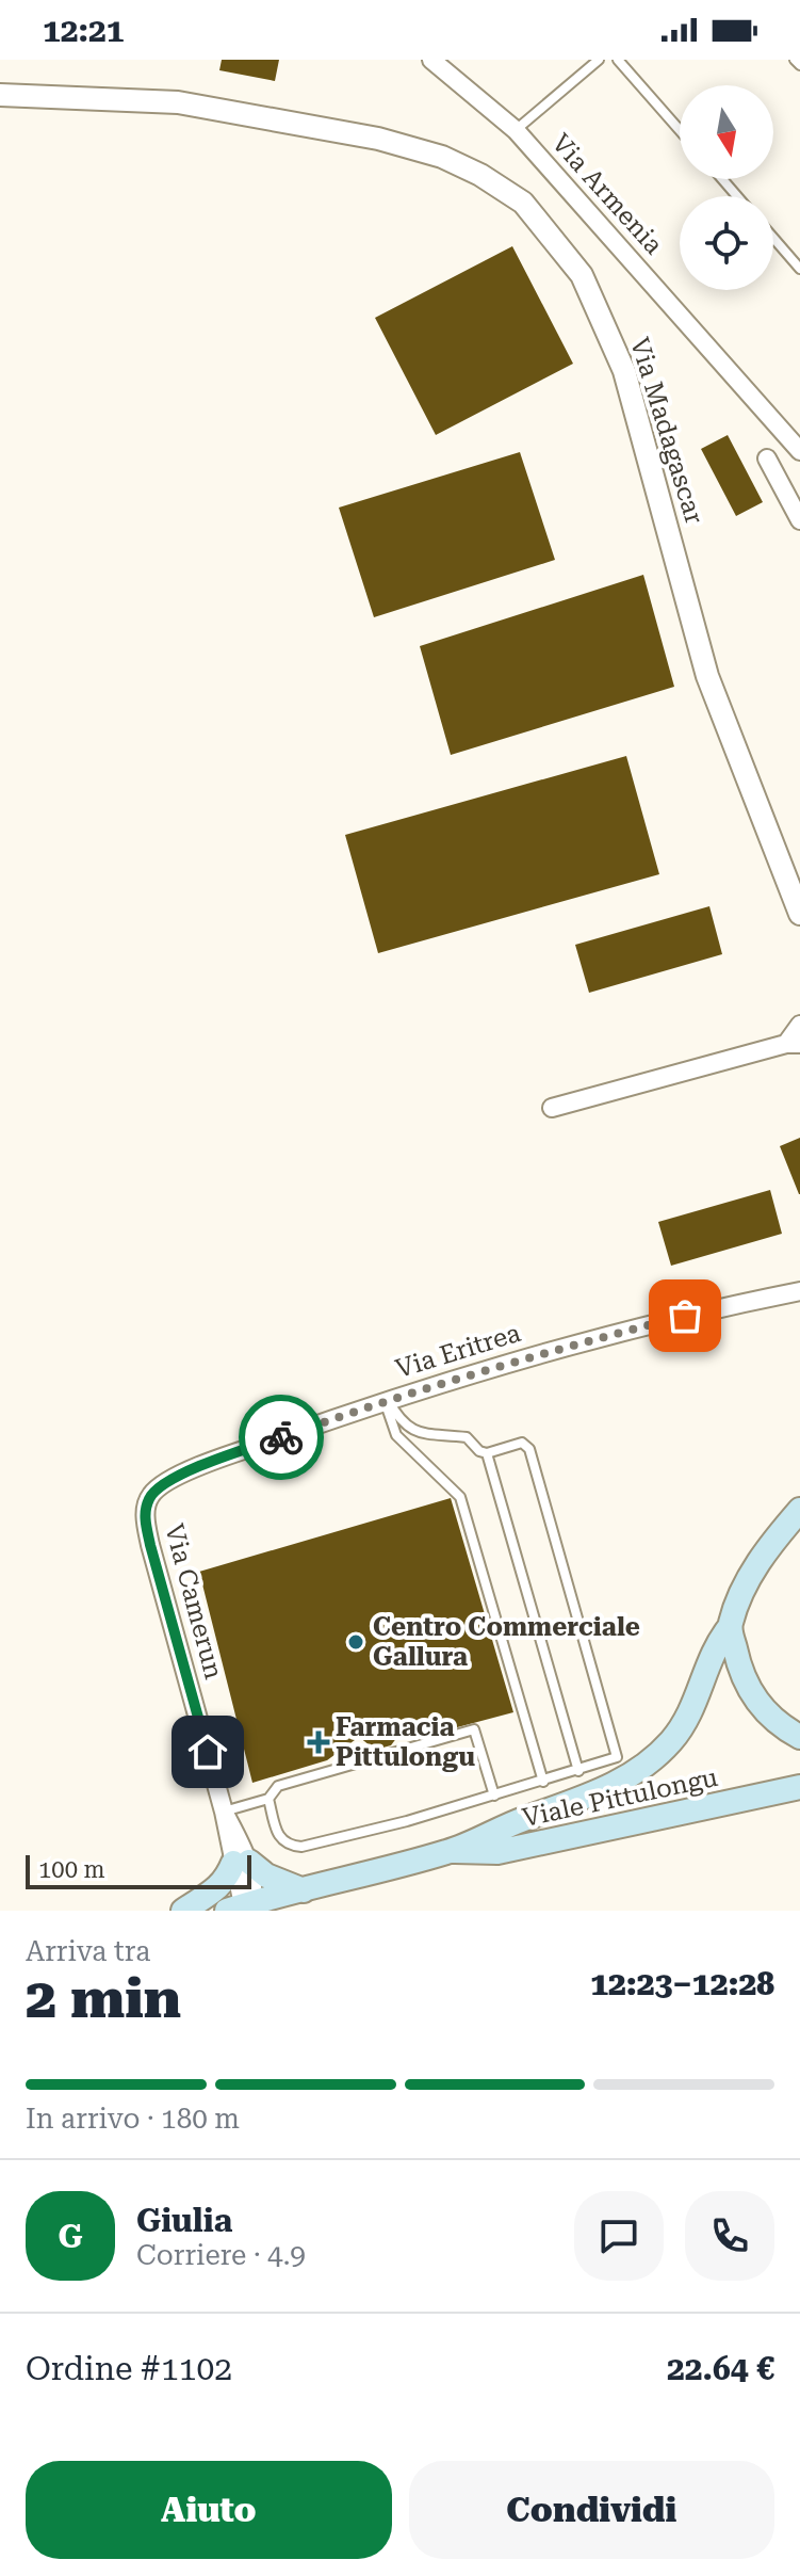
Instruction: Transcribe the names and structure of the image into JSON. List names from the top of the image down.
{
  "streets": {
    "main road": ["Viale Pittulongu"],
    "street": [
      "Via Armenia",
      "Via Madagascar",
      "Via Eritrea",
      "Via Camerun"
    ]
  },
  "crossings": [
    ["Via Eritrea", "Via Camerun"],
    ["Via Camerun", "Viale Pittulongu"]
  ],
  "places": {
    "other": ["Centro Commerciale Gallura"],
    "health": ["Farmacia Pittulongu"]
  },
  "scale_bar": "100 m",
  "north": "bottom",
  "page": {
    "status": "12:21",
    "scale": "100 m",
    "heading": ["2 min", "Arriva tra", "12:23–12:28"],
    "panel": [
      "Giulia",
      "Corriere · 4.9",
      "Ordine #1102",
      "22.64 €"
    ],
    "bar": "In arrivo · 180 m",
    "round": "G",
    "buttons": ["Aiuto", "Condividi"]
  }
}
